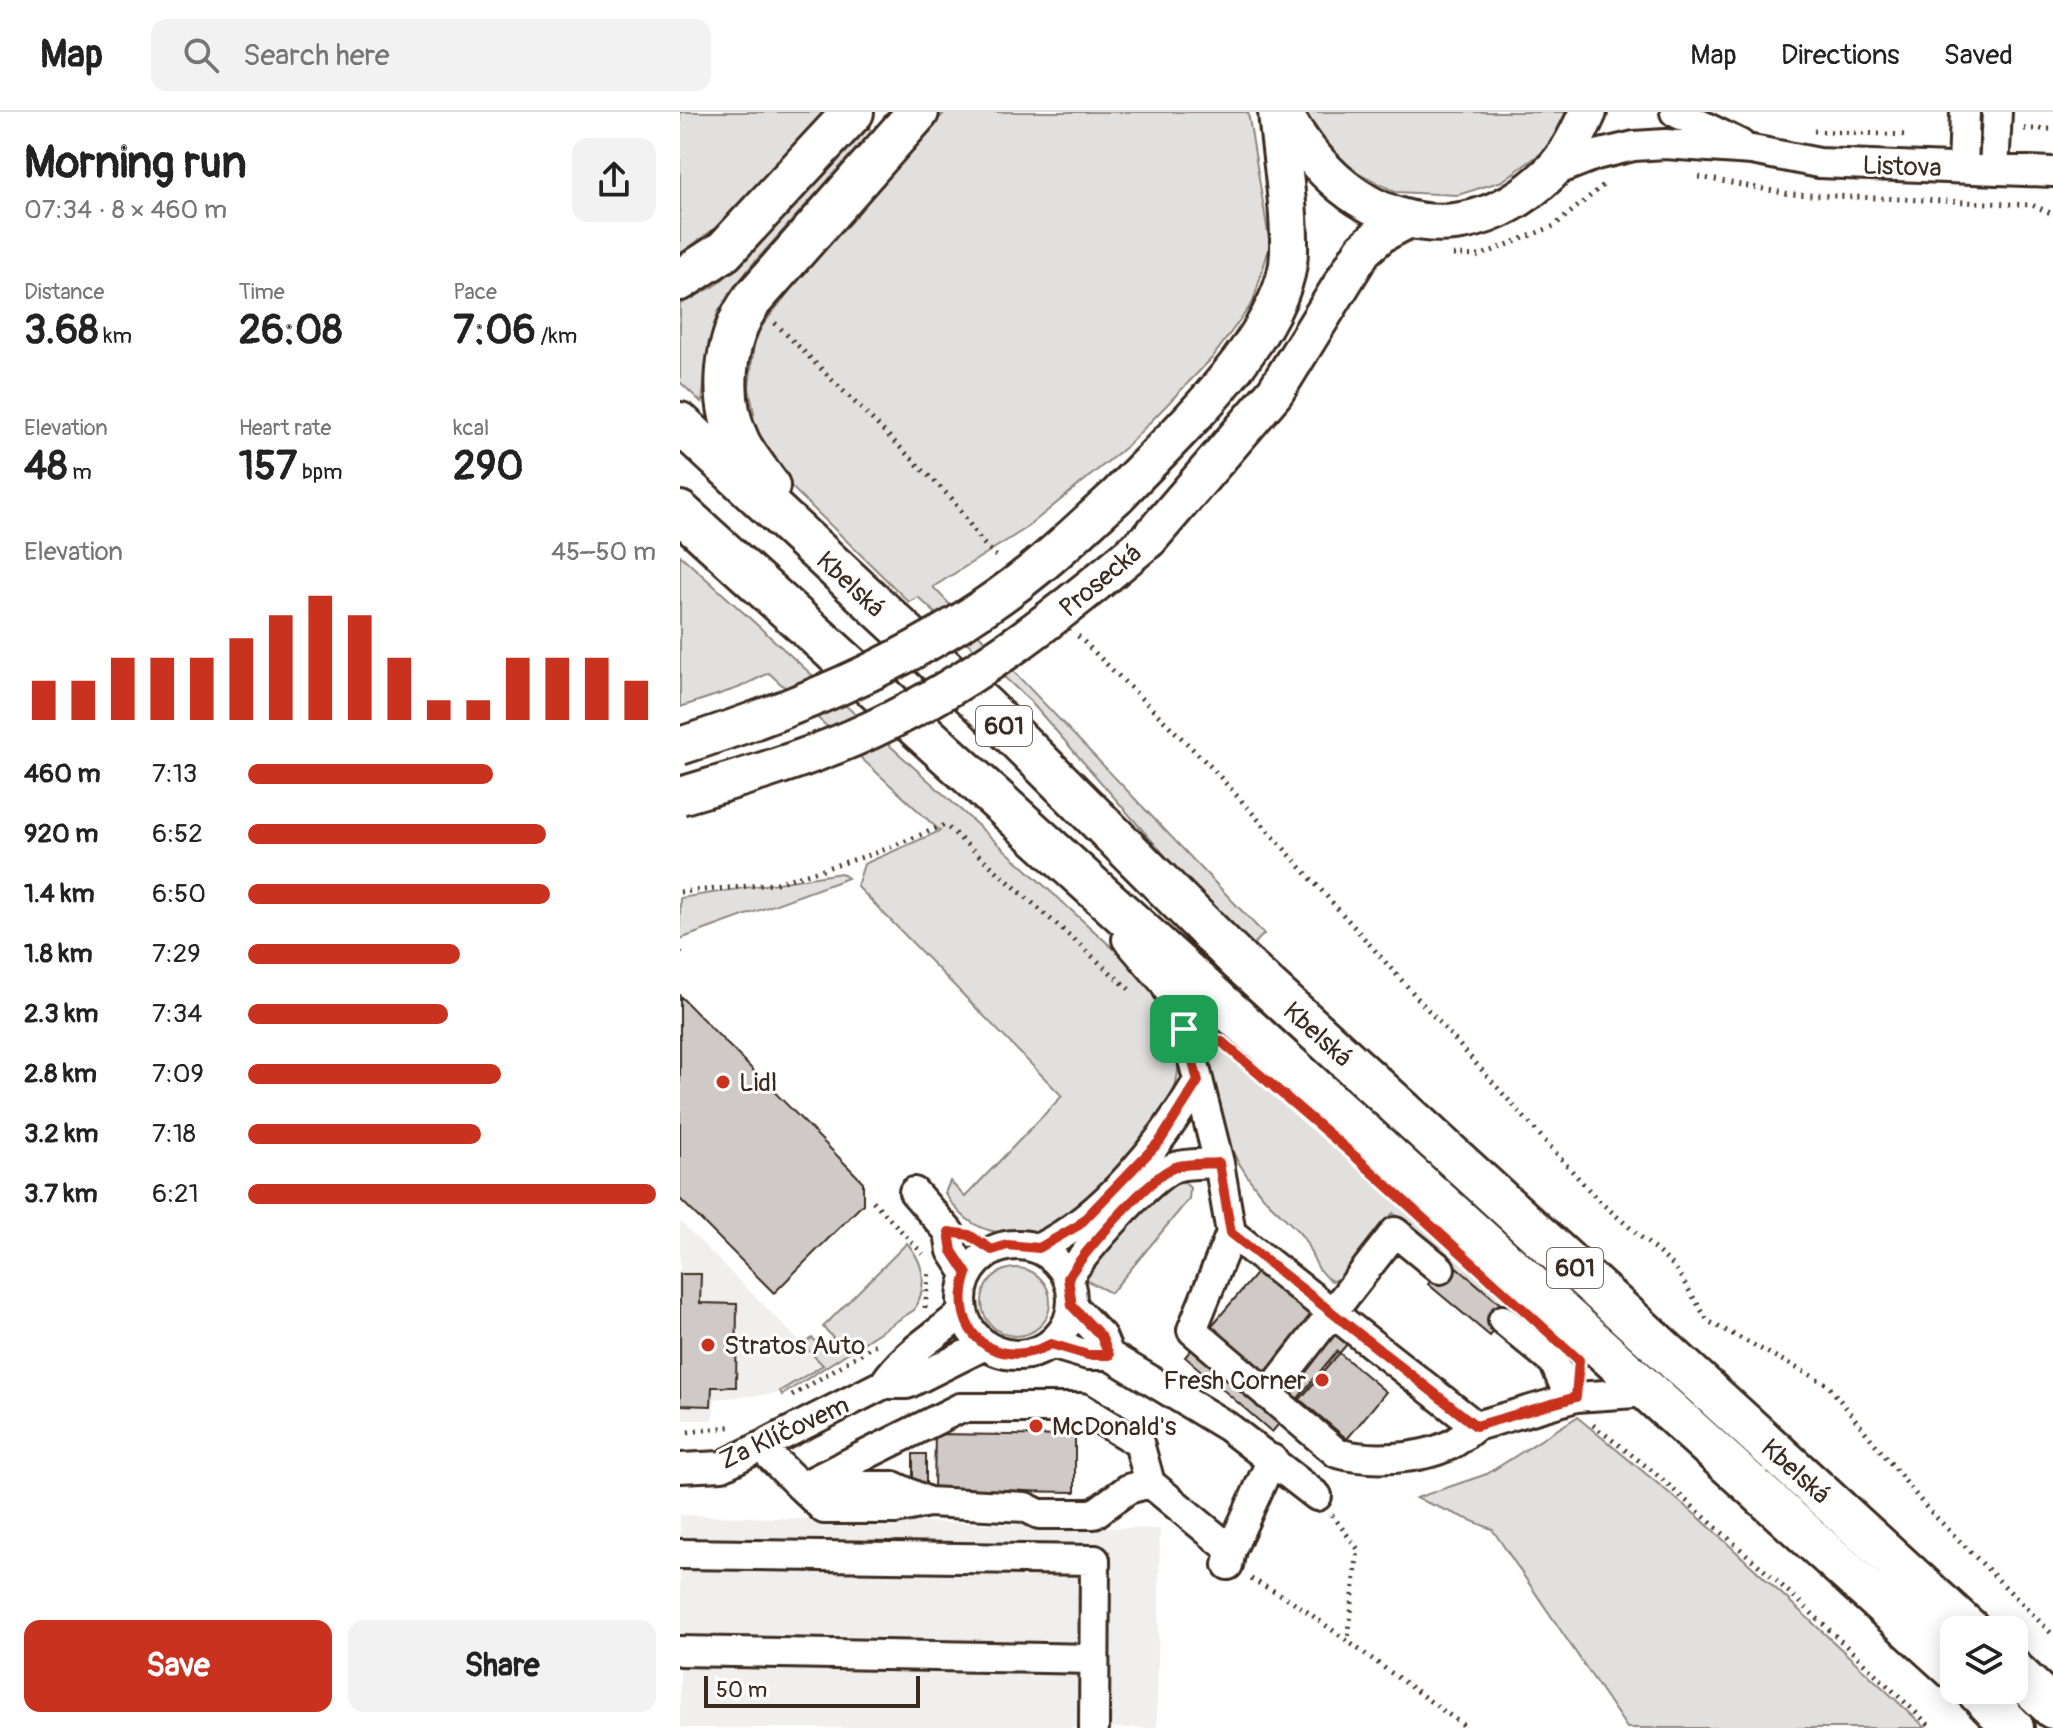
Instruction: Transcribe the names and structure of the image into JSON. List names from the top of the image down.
{
  "streets": {
    "highway": ["Kbelská", "601"],
    "main road": ["Prosecká"],
    "street": ["Listova", "Za Klíčovem"]
  },
  "places": [
    "Lidl",
    "Stratos Auto",
    "Fresh Corner",
    "McDonald's"
  ],
  "scale_bar": "50 m",
  "page": {
    "header": "Map",
    "search": "Search here",
    "nav": ["Map", "Directions", "Saved"],
    "heading": ["Morning run", "07:34 · 8 × 460 m"],
    "stats": [
      ["Distance", "3.68 km"],
      ["Time", "26:08"],
      ["Pace", "7:06 /km"],
      ["Elevation", "48 m"],
      ["Heart rate", "157 bpm"],
      ["kcal", "290"]
    ],
    "chart": ["Elevation", "45–50 m"],
    "list": [
      {
        "name": "460 m",
        "note": "7:13"
      },
      {
        "name": "920 m",
        "note": "6:52"
      },
      {
        "name": "1.4 km",
        "note": "6:50"
      },
      {
        "name": "1.8 km",
        "note": "7:29"
      },
      {
        "name": "2.3 km",
        "note": "7:34"
      },
      {
        "name": "2.8 km",
        "note": "7:09"
      },
      {
        "name": "3.2 km",
        "note": "7:18"
      },
      {
        "name": "3.7 km",
        "note": "6:21"
      }
    ],
    "buttons": ["Save", "Share"],
    "scale": "50 m"
  }
}
